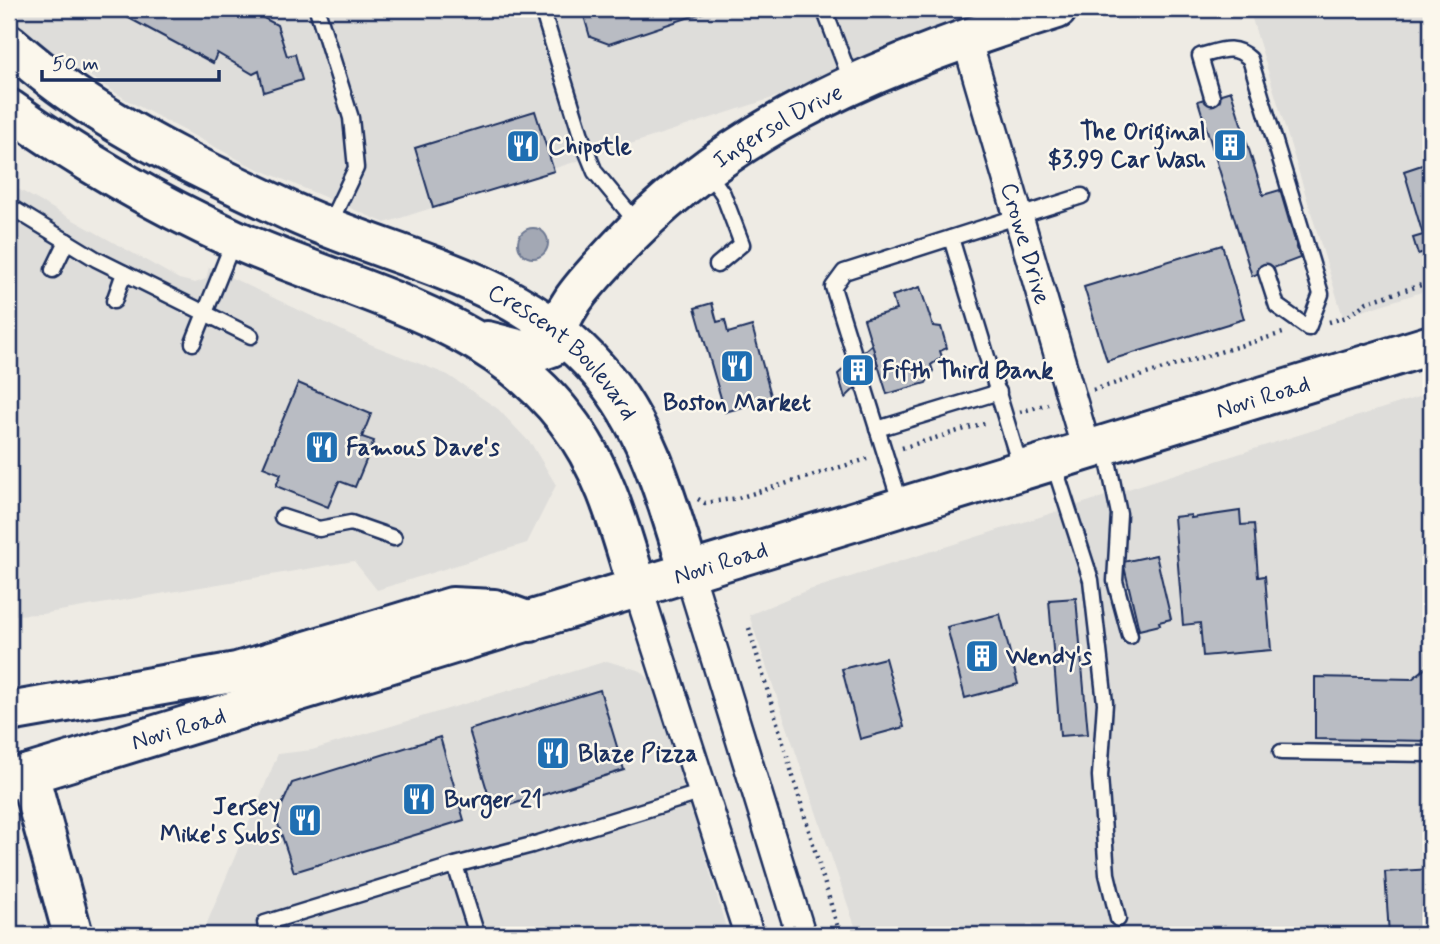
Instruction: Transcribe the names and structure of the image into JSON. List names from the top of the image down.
{
  "streets": {
    "main road": ["Ingersol Drive", "Crescent Boulevard", "Novi Road"],
    "street": ["Crowe Drive"]
  },
  "crossings": [
    ["Ingersol Drive", "Crowe Drive"],
    ["Ingersol Drive", "Crescent Boulevard"],
    ["Crowe Drive", "Novi Road"],
    ["Crescent Boulevard", "Novi Road"]
  ],
  "places": {
    "building": ["The Original $3.99 Car Wash", "Fifth Third Bank", "Wendy's"],
    "restaurant": [
      "Chipotle",
      "Boston Market",
      "Famous Dave's",
      "Blaze Pizza",
      "Burger 21",
      "Jersey Mike's Subs"
    ]
  },
  "scale_bar": "50 m"
}
